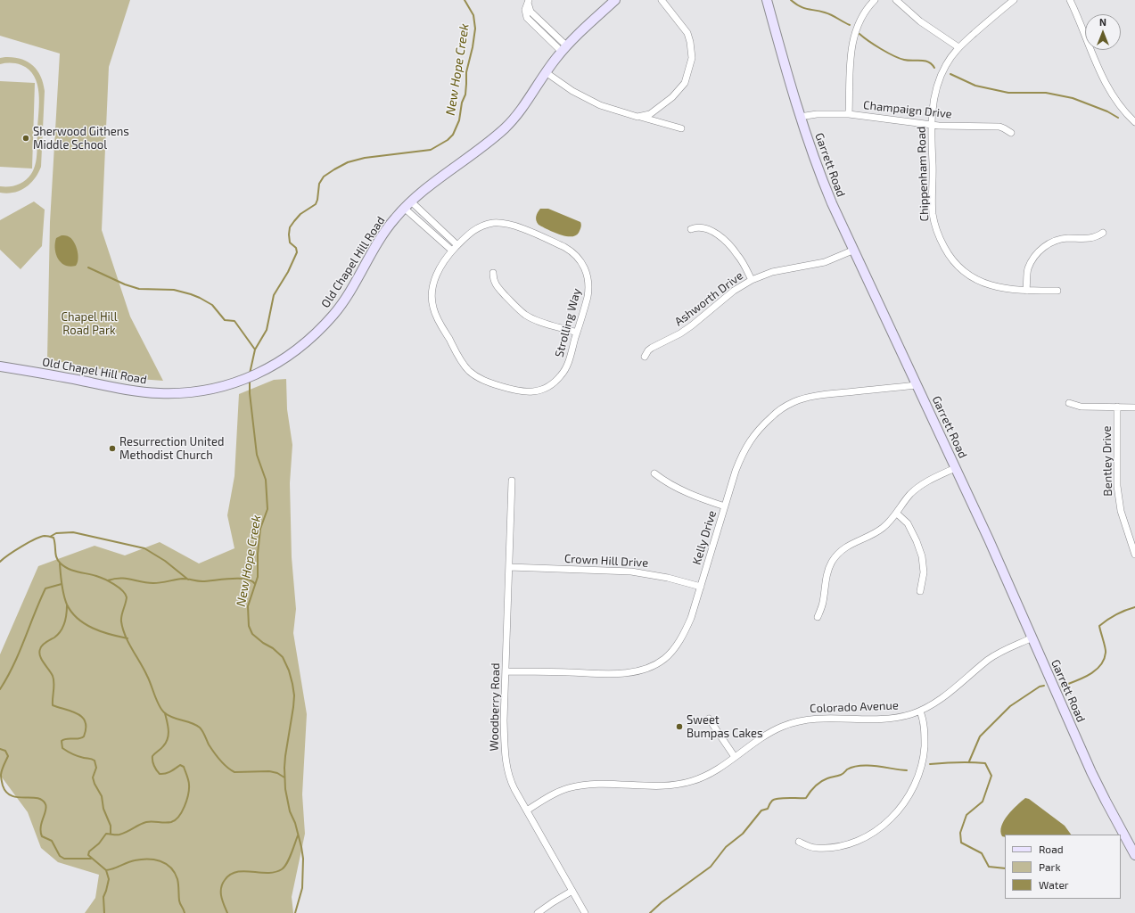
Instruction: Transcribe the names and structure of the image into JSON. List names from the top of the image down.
{
  "streets": {
    "street": [
      "Champaign Drive",
      "Garrett Road",
      "Chippenham Road",
      "Old Chapel Hill Road",
      "Ashworth Drive",
      "Strolling Way",
      "Bentley Drive",
      "Kelly Drive",
      "Crown Hill Drive",
      "Woodberry Road",
      "Colorado Avenue"
    ]
  },
  "crossings": [
    ["Champaign Drive", "Garrett Road"],
    ["Champaign Drive", "Chippenham Road"],
    ["Garrett Road", "Ashworth Drive"],
    ["Garrett Road", "Kelly Drive"],
    ["Garrett Road", "Colorado Avenue"],
    ["Kelly Drive", "Crown Hill Drive"],
    ["Kelly Drive", "Woodberry Road"],
    ["Crown Hill Drive", "Woodberry Road"],
    ["Woodberry Road", "Colorado Avenue"]
  ],
  "water": ["New Hope Creek"],
  "parks": ["Chapel Hill Road Park"],
  "places": ["Sherwood Githens Middle School", "Resurrection United Methodist Church", "Sweet Bumpas Cakes"],
  "legend": ["Road", "Park", "Water"],
  "north": "top"
}
